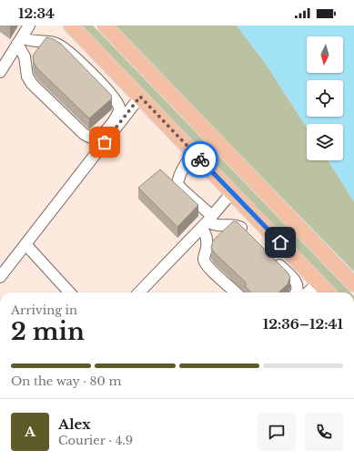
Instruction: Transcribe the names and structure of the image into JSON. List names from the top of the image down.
{
  "north": "bottom",
  "page": {
    "status": "12:34",
    "heading": ["2 min", "Arriving in", "12:36–12:41"],
    "panel": ["Alex", "Courier · 4.9"],
    "bar": "On the way · 80 m",
    "round": "A"
  }
}
